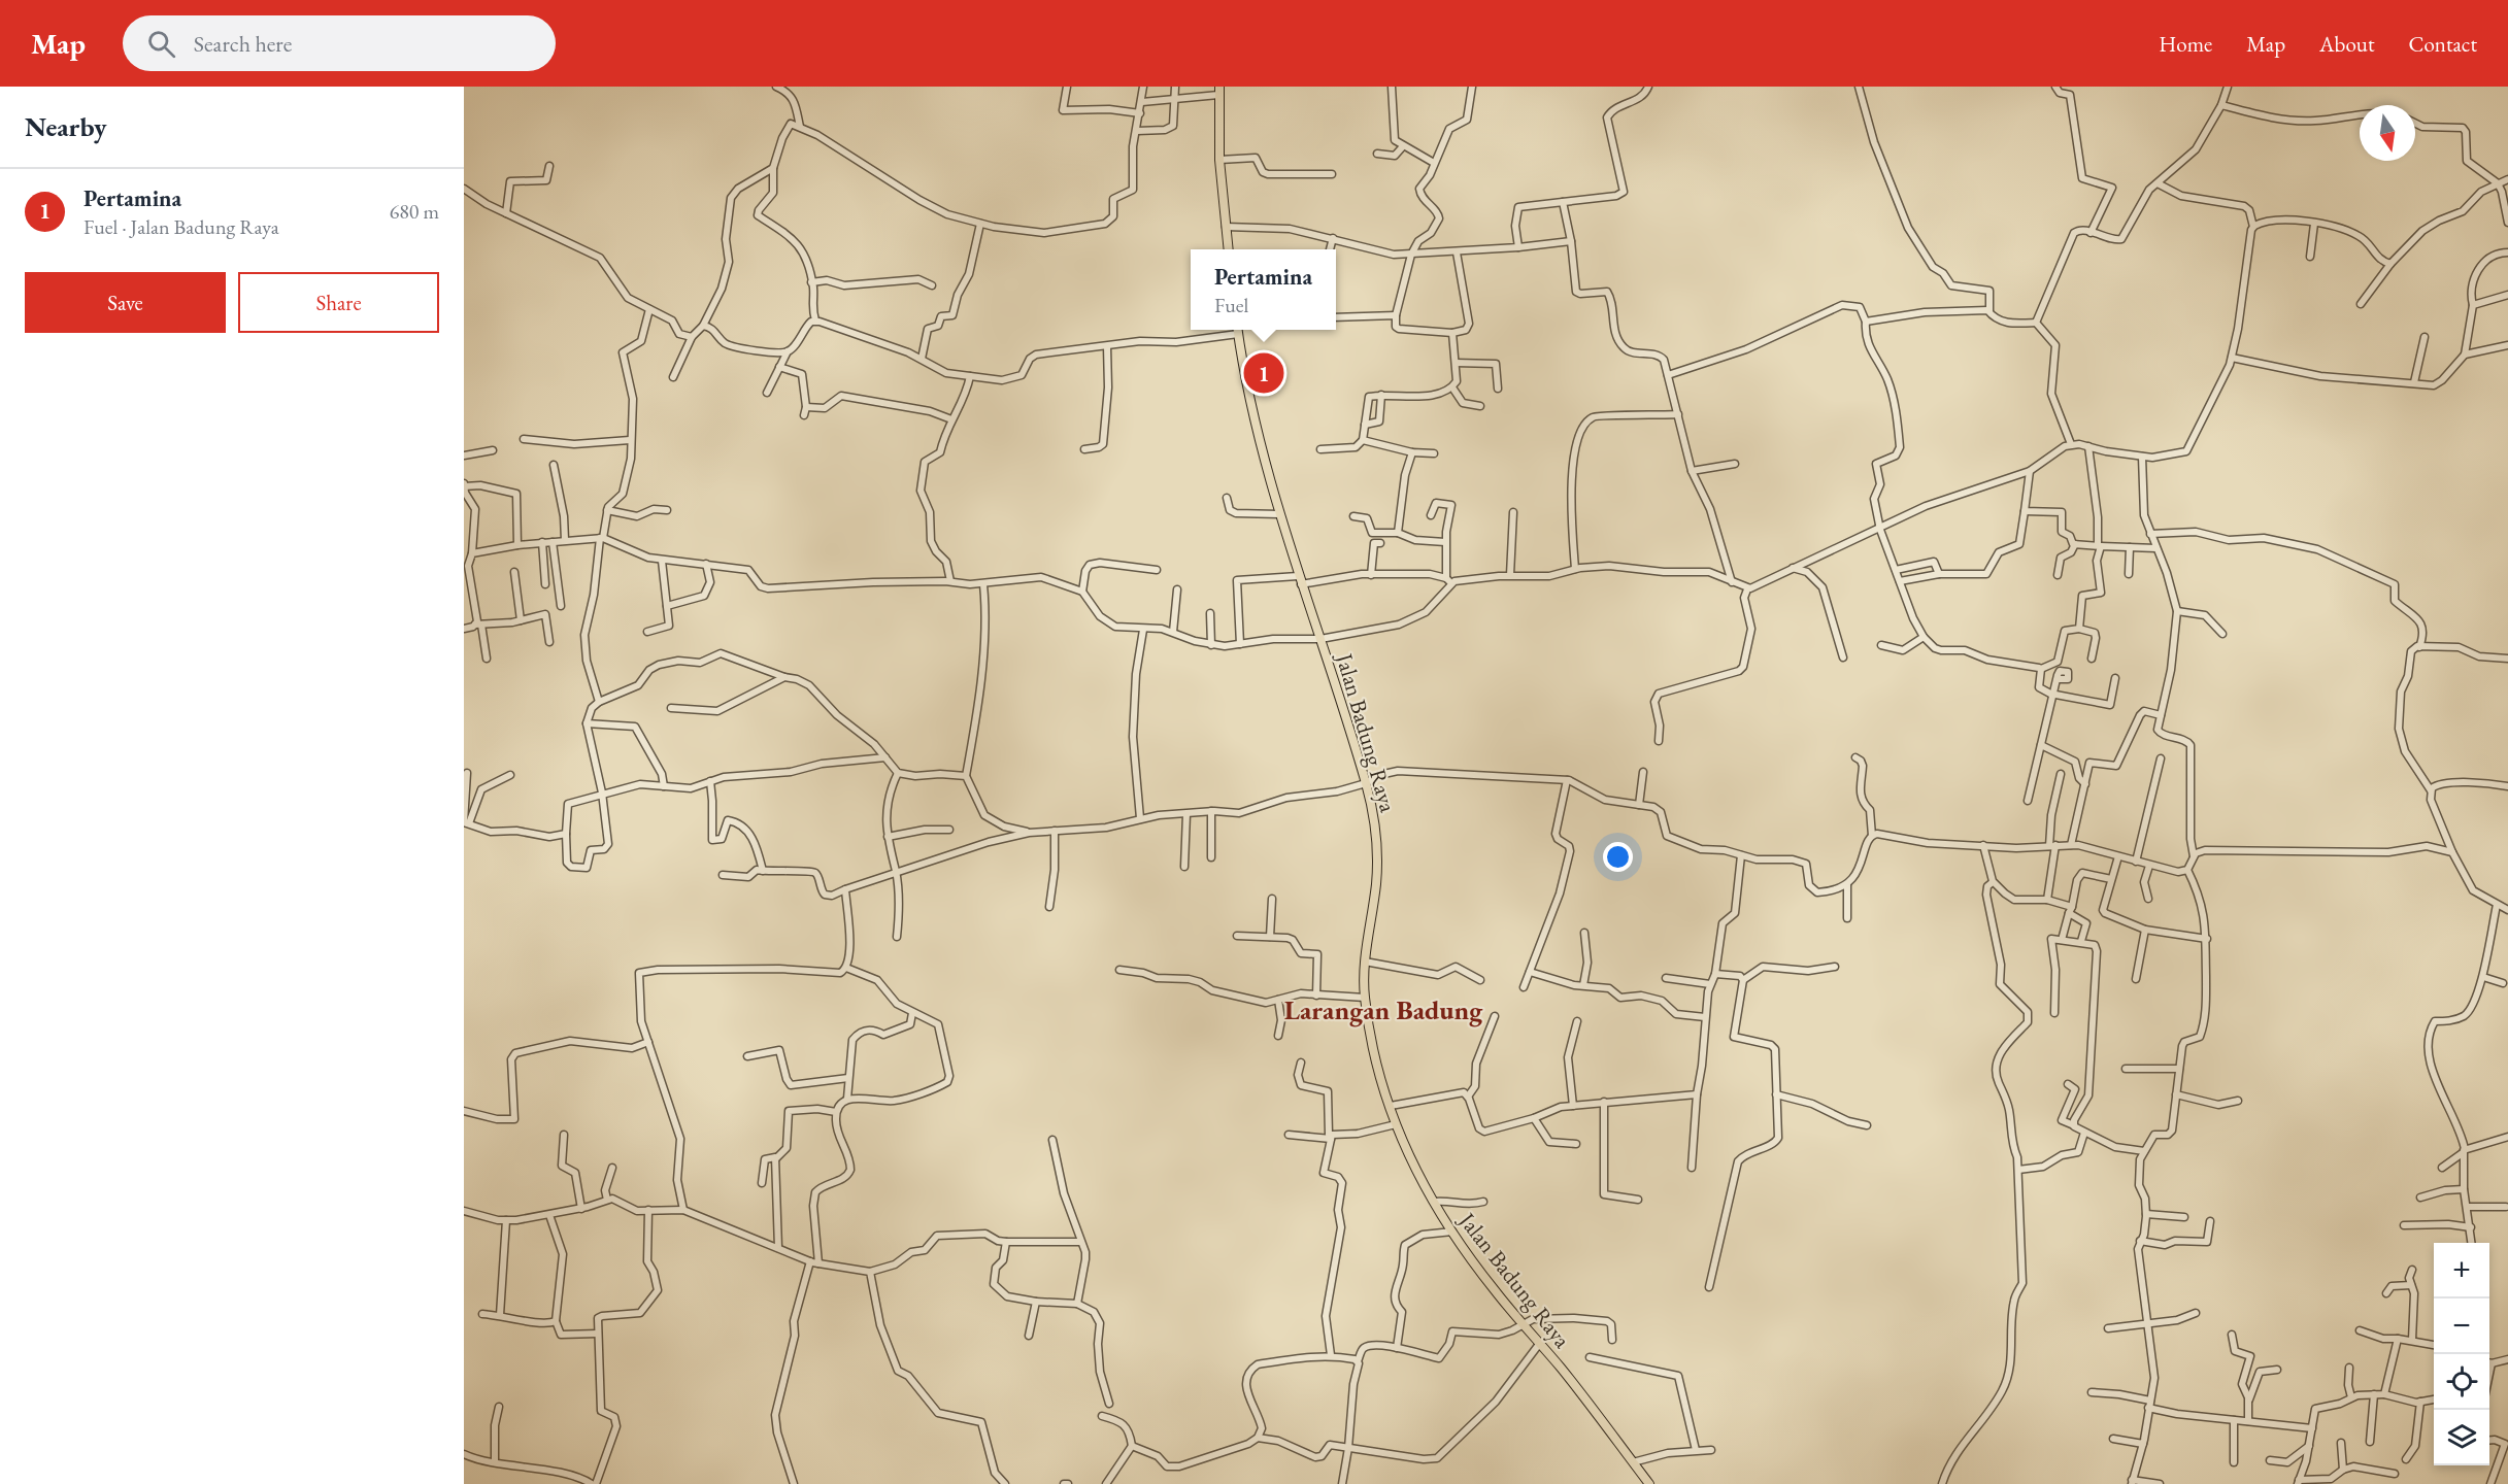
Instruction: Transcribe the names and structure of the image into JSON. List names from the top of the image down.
{
  "streets": {
    "main road": ["Jalan Badung Raya"]
  },
  "districts": ["Larangan Badung"],
  "north": "bottom",
  "page": {
    "header": "Map",
    "search": "Search here",
    "nav": [
      "Home",
      "Map",
      "About",
      "Contact"
    ],
    "heading": "Nearby",
    "list": [
      {
        "mark": "1",
        "name": "Pertamina",
        "note": "Fuel · Jalan Badung Raya",
        "value": "680 m"
      }
    ],
    "popup": ["Pertamina", "Fuel"],
    "buttons": ["Save", "Share"],
    "pins": "1",
    "map_buttons": ["+", "−"]
  }
}
